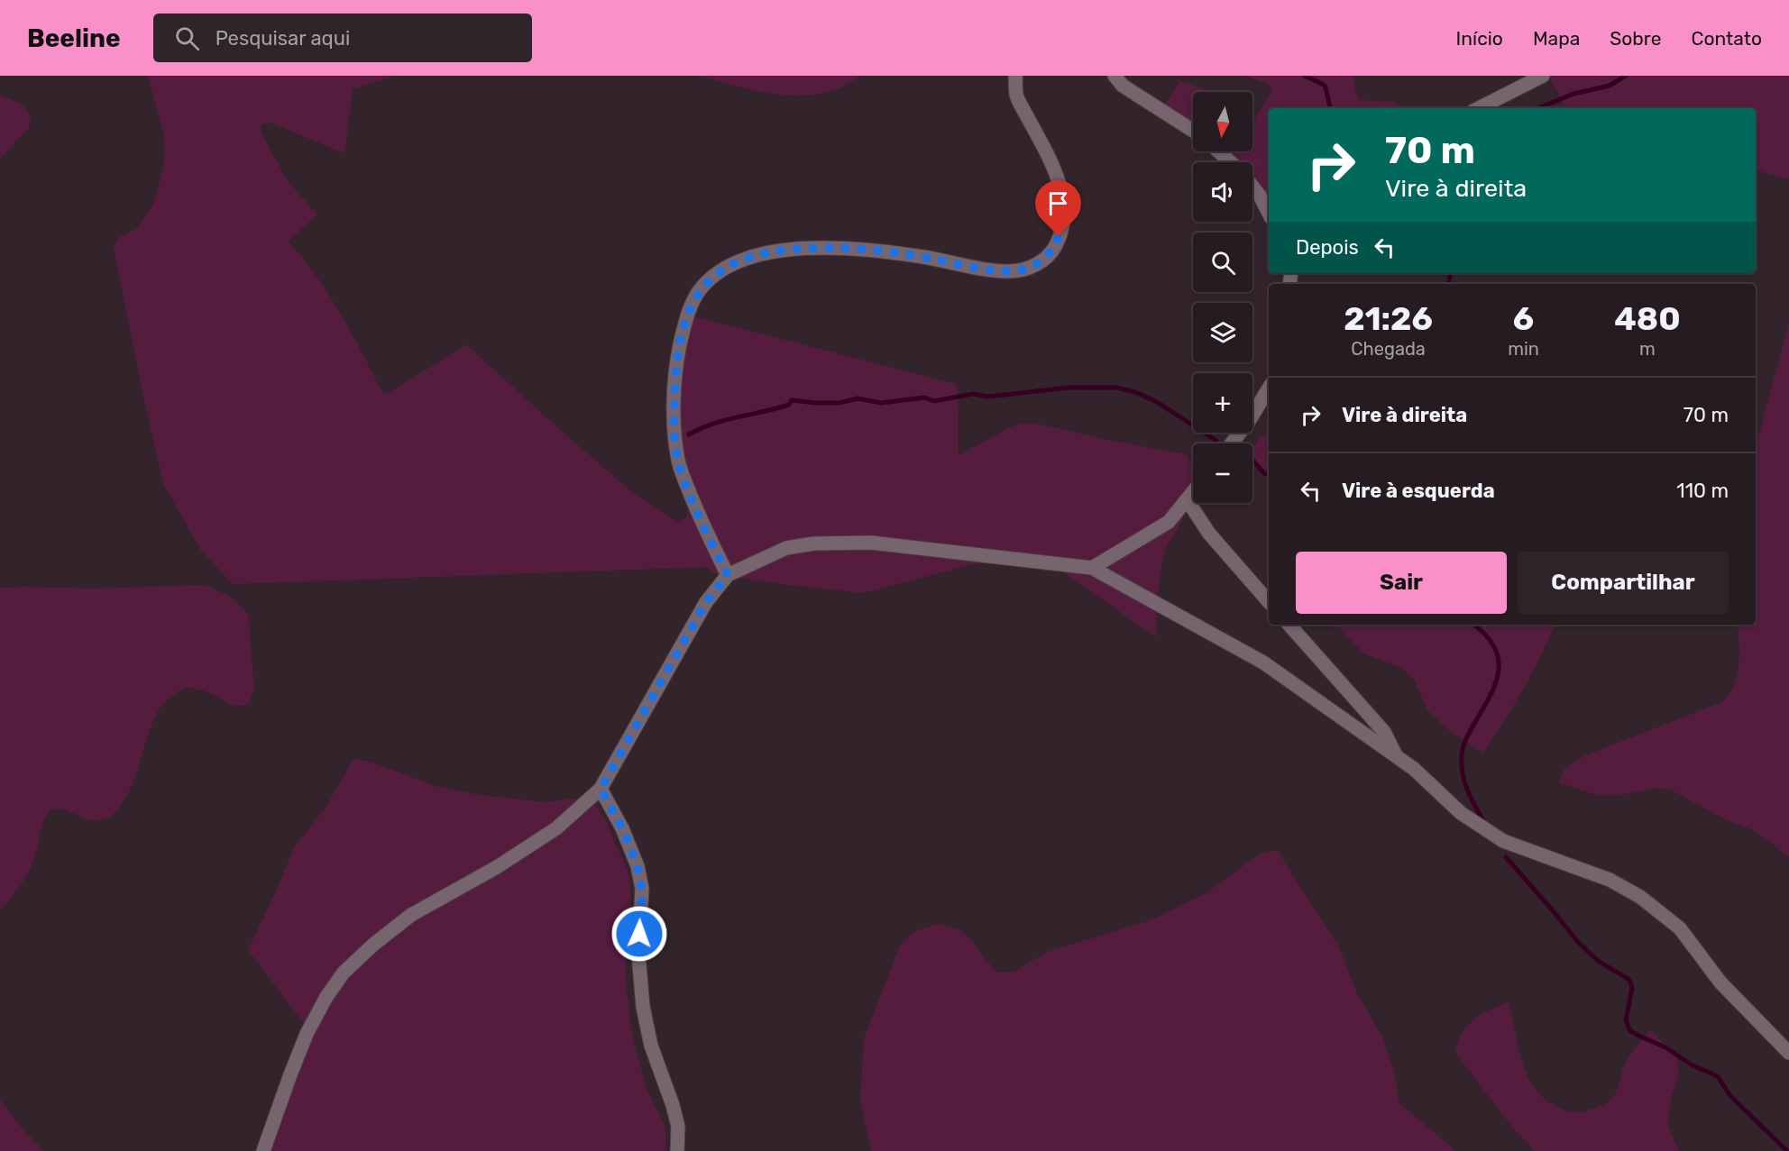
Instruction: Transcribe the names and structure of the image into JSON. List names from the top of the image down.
{
  "north": "bottom",
  "page": {
    "header": "Beeline",
    "search": "Pesquisar aqui",
    "nav": [
      "Início",
      "Mapa",
      "Sobre",
      "Contato"
    ],
    "map_buttons": ["+", "−"],
    "turn": ["70 m", "Vire à direita"],
    "then": "Depois",
    "eta": [
      "21:26",
      "Chegada",
      "6",
      "min",
      "480",
      "m"
    ],
    "list": [
      {
        "name": "Vire à direita",
        "value": "70 m"
      },
      {
        "name": "Vire à esquerda",
        "value": "110 m"
      }
    ],
    "buttons": ["Sair", "Compartilhar"]
  }
}
